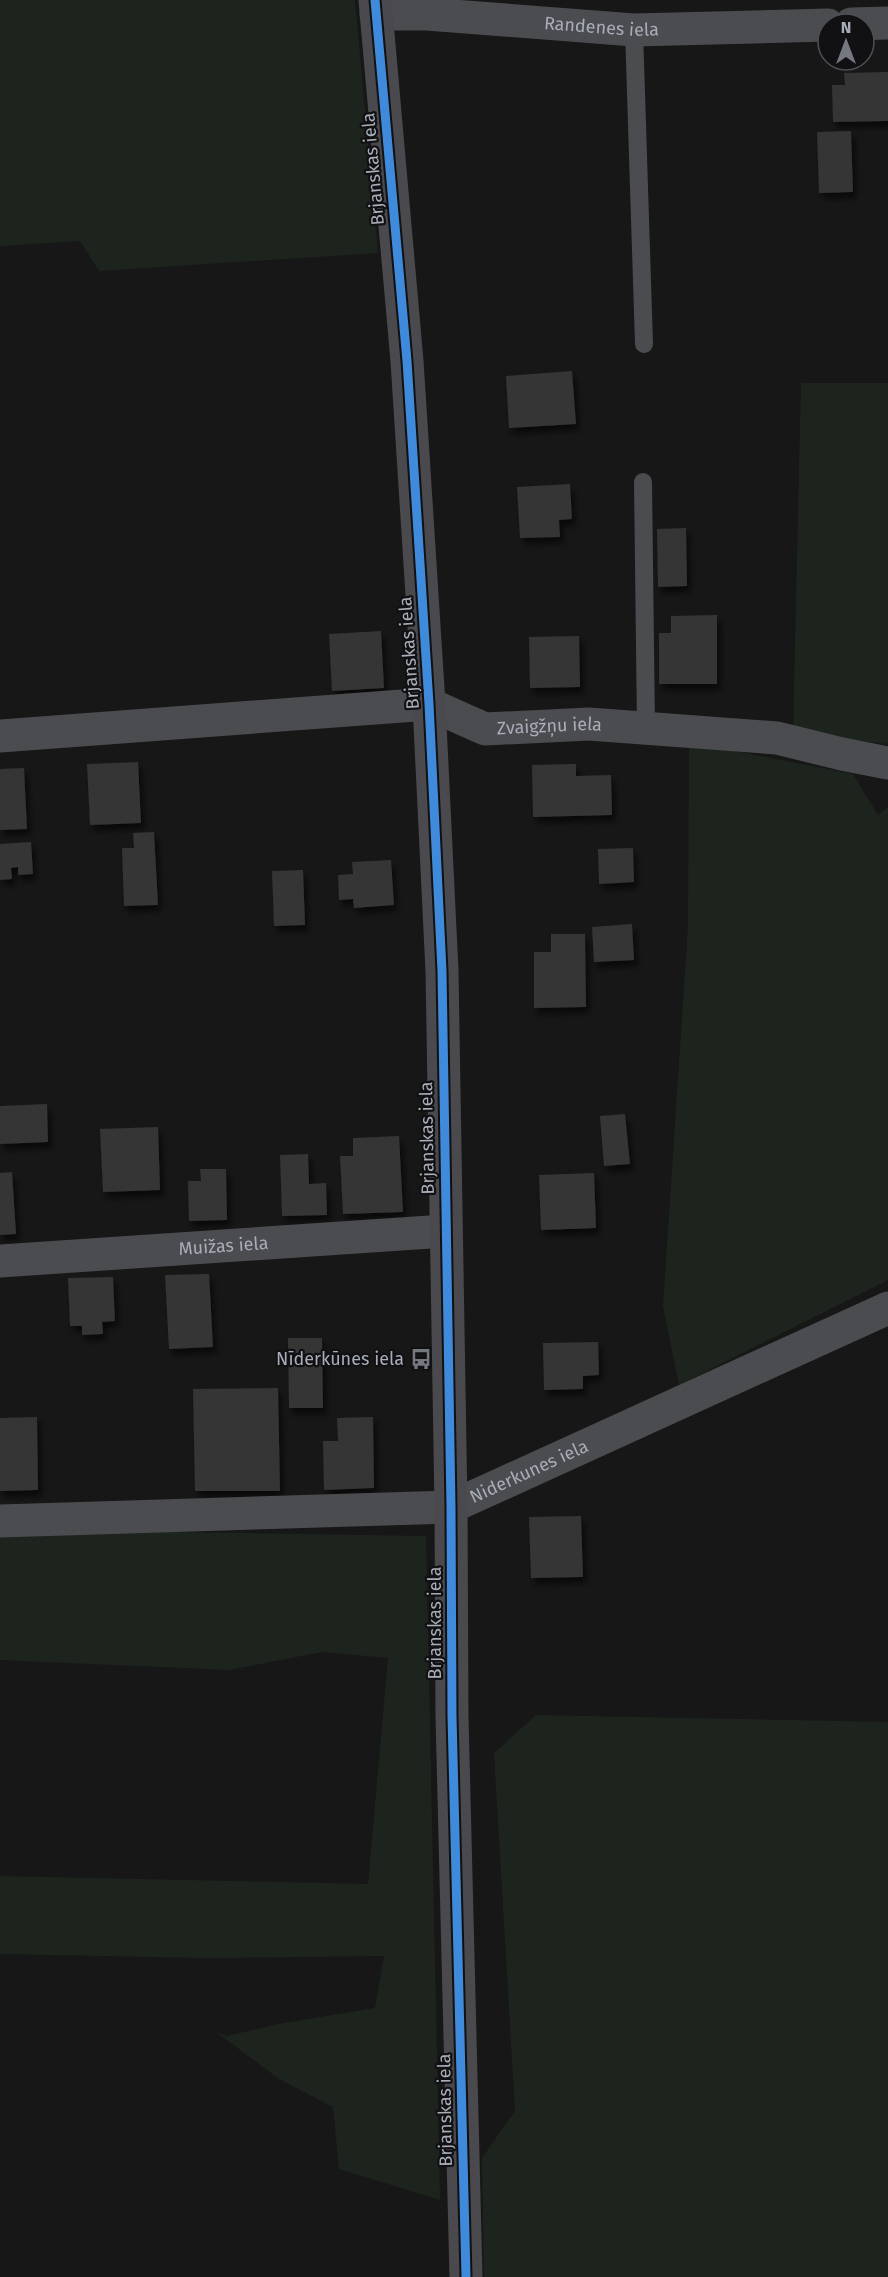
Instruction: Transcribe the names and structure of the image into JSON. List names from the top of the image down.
{
  "streets": {
    "main road": ["Brjanskas iela"],
    "street": [
      "Randenes iela",
      "Zvaigžņu iela",
      "Muižas iela",
      "Niderkunes iela"
    ]
  },
  "crossings": [
    ["Randenes iela", "Brjanskas iela"],
    ["Brjanskas iela", "Zvaigžņu iela"],
    ["Brjanskas iela", "Muižas iela"],
    ["Brjanskas iela", "Niderkunes iela"]
  ],
  "places": {
    "bus stop": ["Nīderkūnes iela"]
  },
  "north": "top"
}
